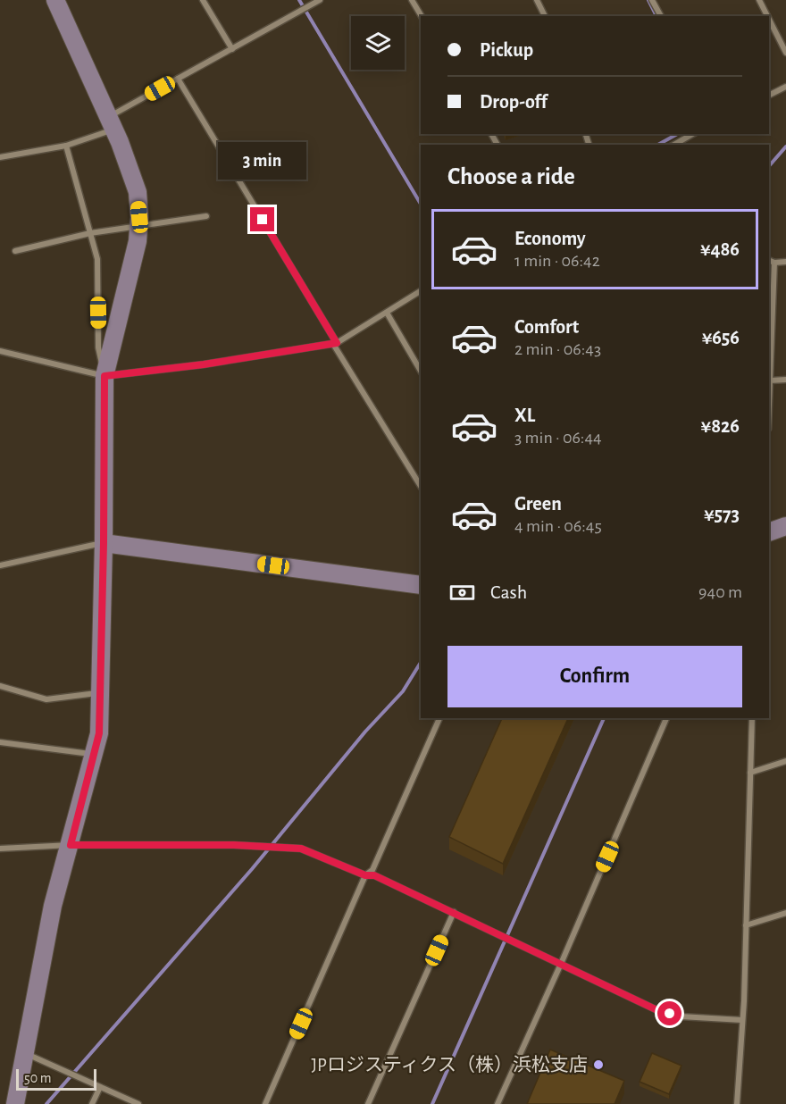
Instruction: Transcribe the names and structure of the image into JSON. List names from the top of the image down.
{
  "places": ["JPロジスティクス（株）浜松支店"],
  "scale_bar": "50 m",
  "page": {
    "banner": ["Pickup", "Drop-off"],
    "bubble": "3 min",
    "heading": "Choose a ride",
    "list": [
      {
        "name": "Economy",
        "note": "1 min · 06:42",
        "value": "¥486"
      },
      {
        "name": "Comfort",
        "note": "2 min · 06:43",
        "value": "¥656"
      },
      {
        "name": "XL",
        "note": "3 min · 06:44",
        "value": "¥826"
      },
      {
        "name": "Green",
        "note": "4 min · 06:45",
        "value": "¥573"
      }
    ],
    "pay": ["Cash", "940 m"],
    "buttons": "Confirm",
    "scale": "50 m"
  }
}
